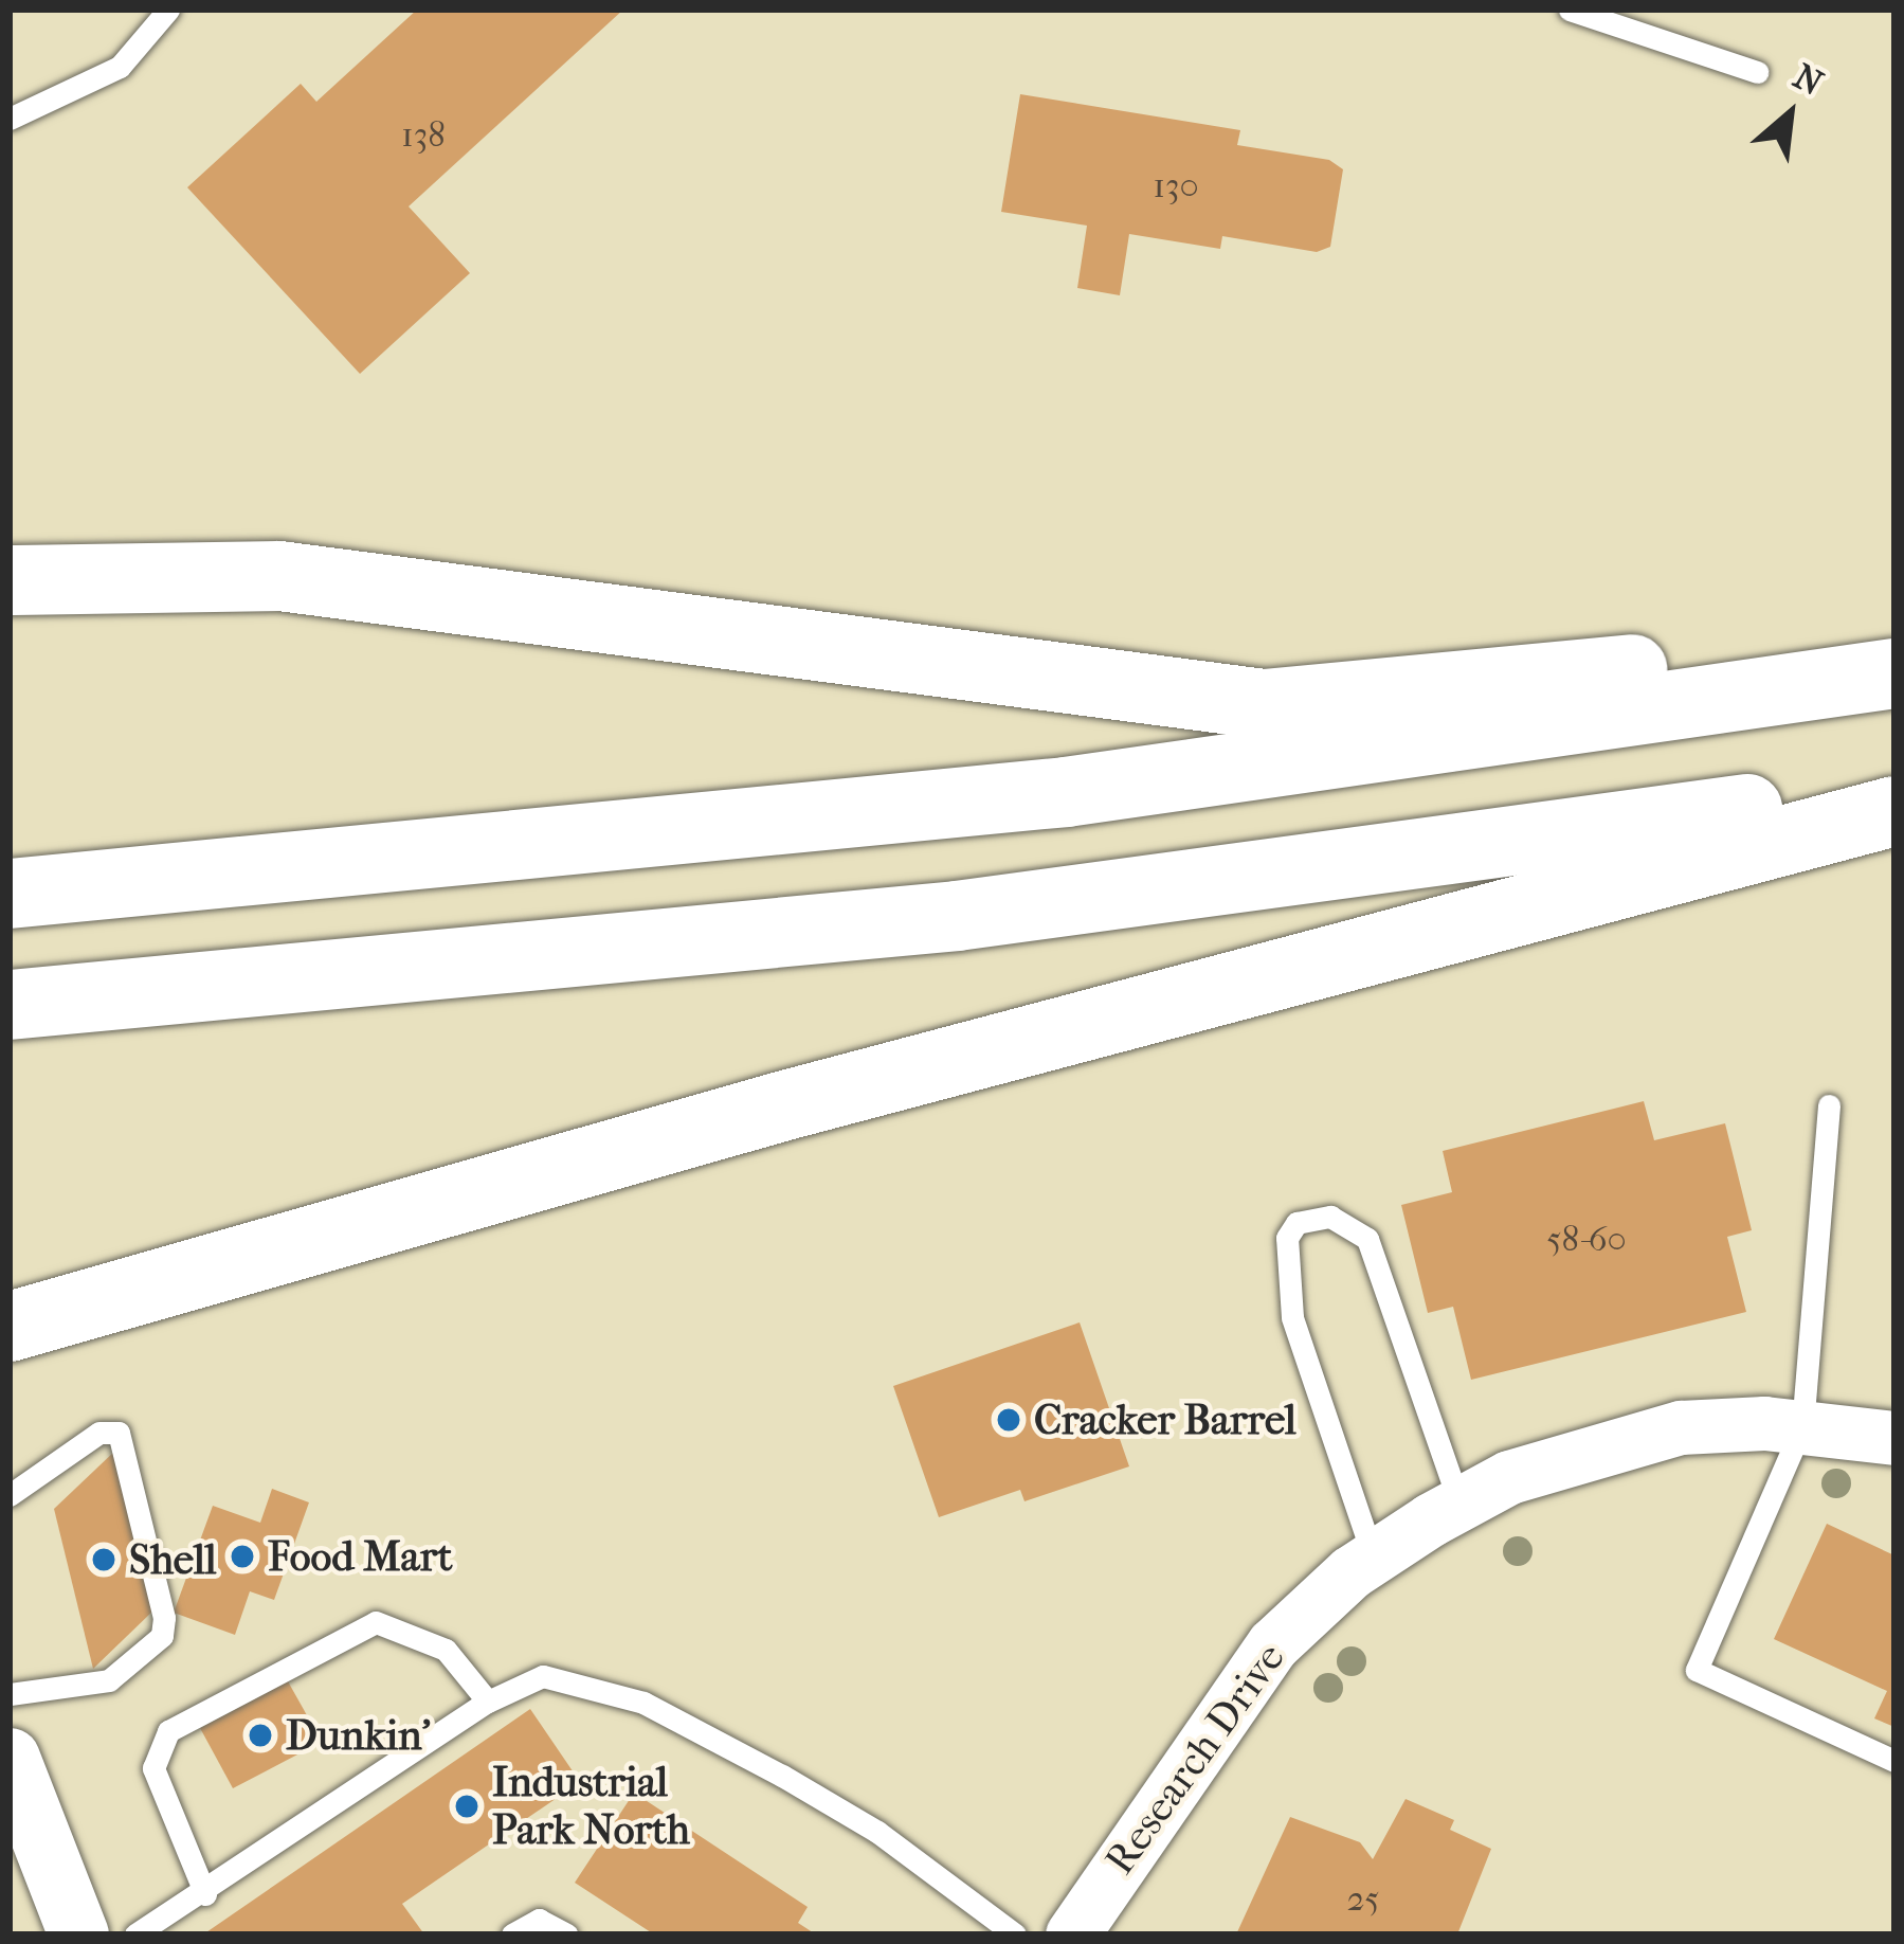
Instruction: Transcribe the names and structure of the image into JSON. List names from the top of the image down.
{
  "streets": {
    "street": ["Research Drive"]
  },
  "places": [
    "Cracker Barrel",
    "Food Mart",
    "Shell",
    "Dunkin'",
    "Industrial Park North"
  ],
  "house_numbers": [
    "138",
    "130",
    "58-60",
    "25"
  ],
  "north": "top right"
}
